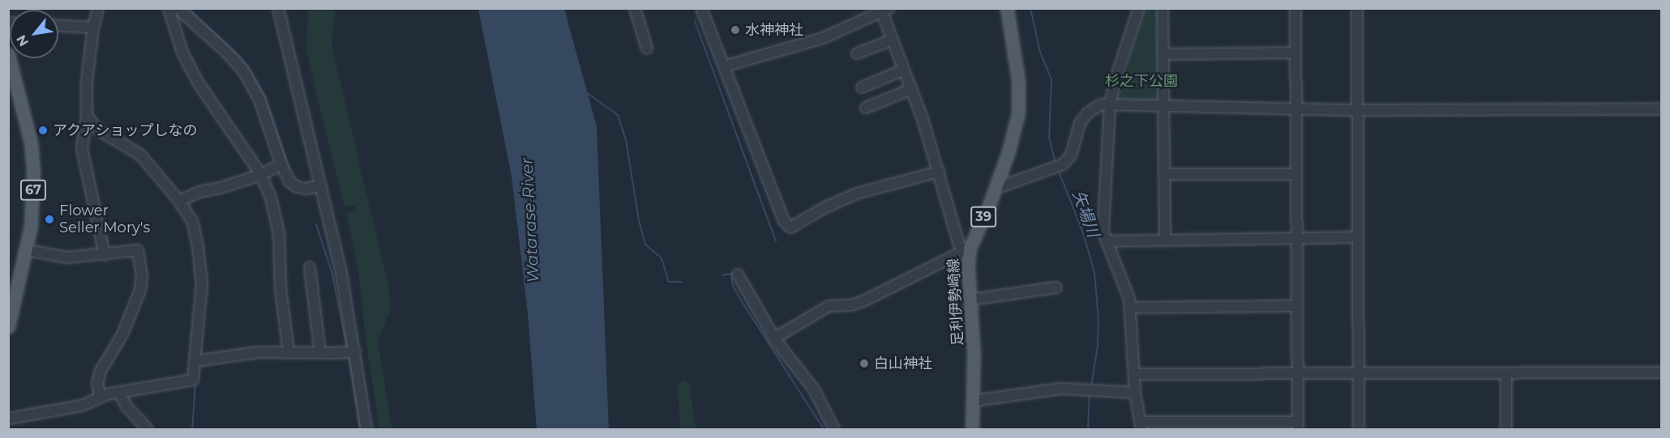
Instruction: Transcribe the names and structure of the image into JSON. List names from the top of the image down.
{
  "streets": {
    "main road": ["67", "39", "足利伊勢崎線"]
  },
  "water": ["矢場川", "Watarase River"],
  "parks": ["杉之下公園"],
  "places": [
    "水神神社",
    "アクアショップしなの",
    "Flower Seller Mory's",
    "白山神社"
  ],
  "north": "bottom left"
}
